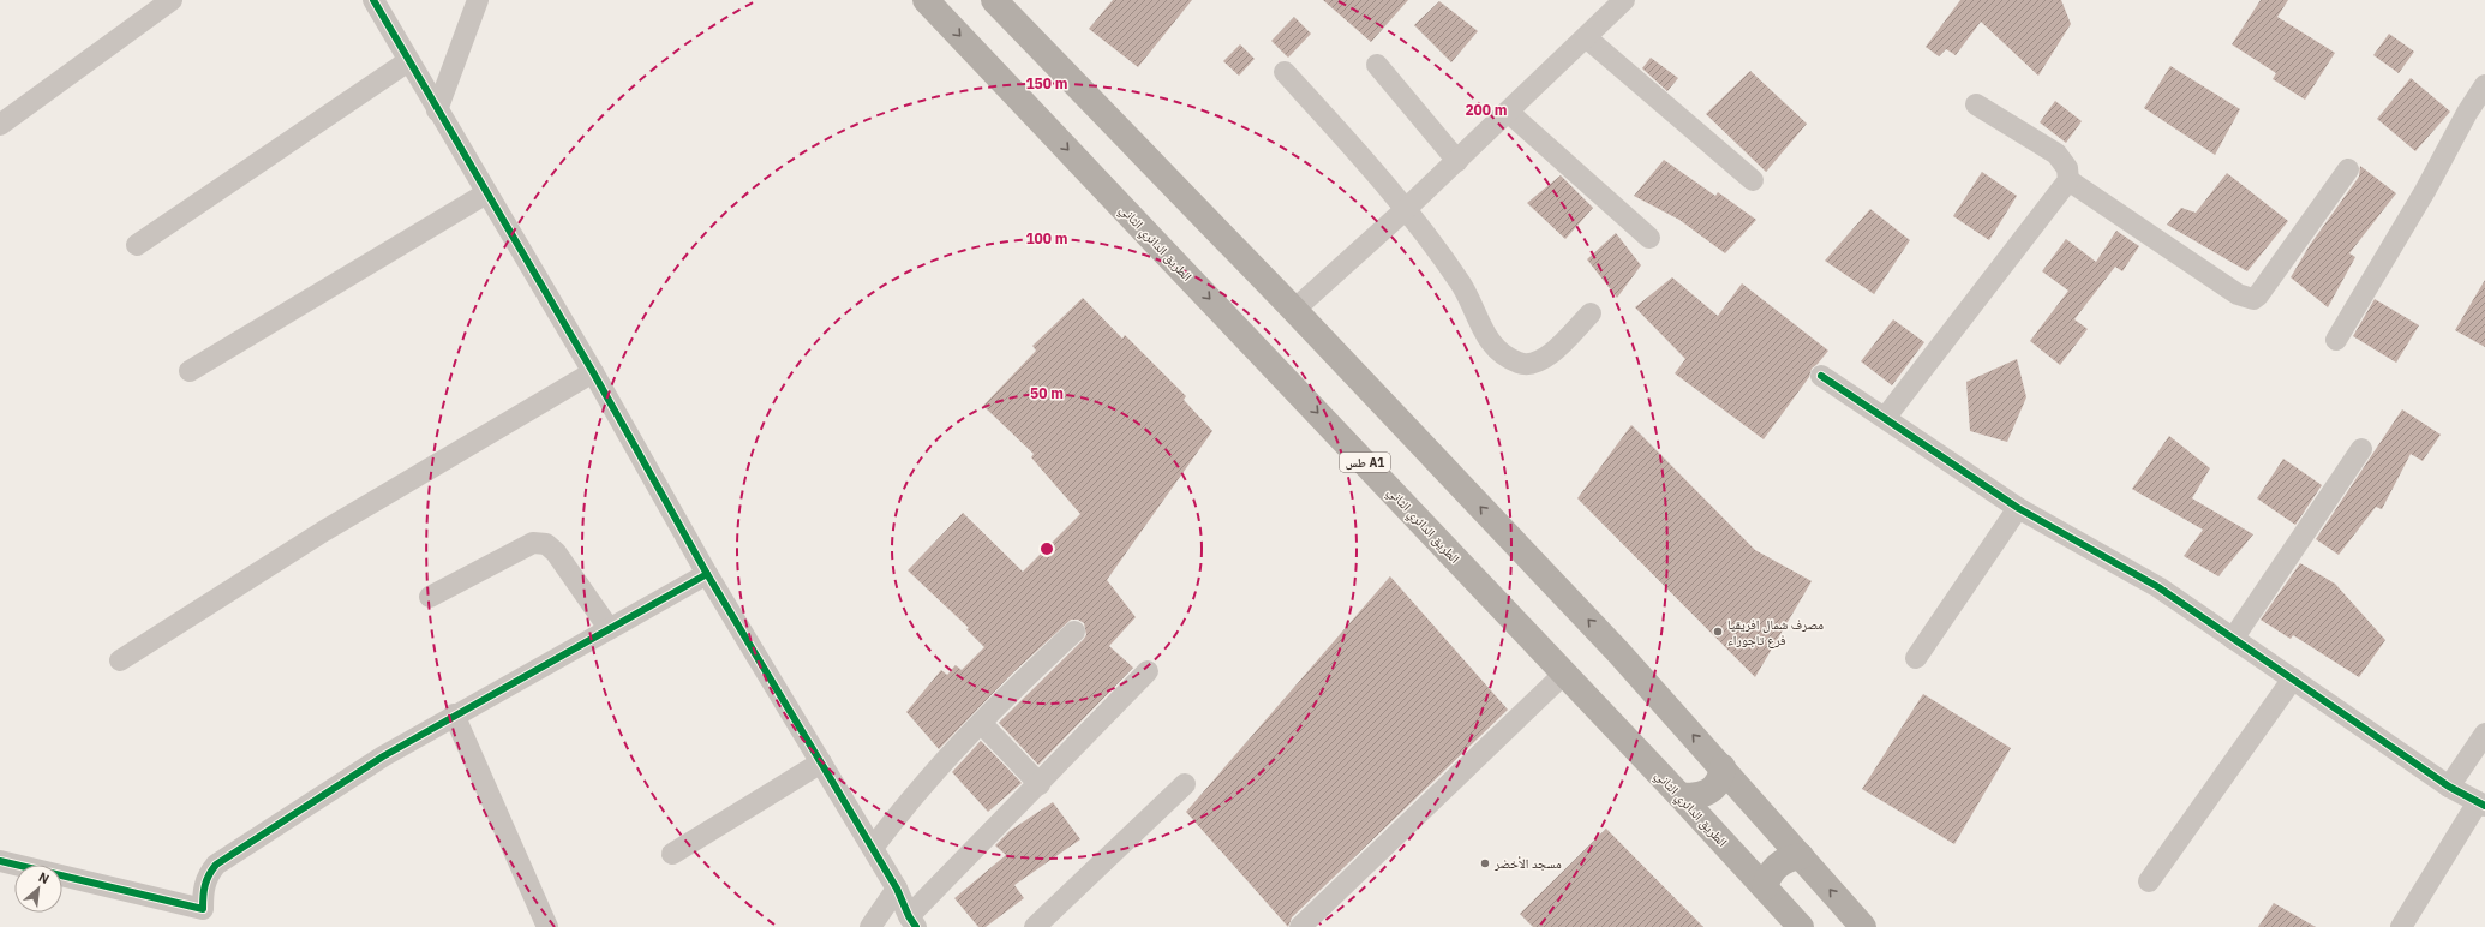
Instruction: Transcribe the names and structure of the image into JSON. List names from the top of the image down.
{
  "streets": {
    "highway": ["الطريق الدائري الثاني", "طس A1"]
  },
  "places": ["مصرف شمال افريقيا فرع تاجوراء", "مسجد الأخضر"],
  "north": "top right",
  "rings": [
    "150 m",
    "200 m",
    "100 m",
    "50 m"
  ]
}
